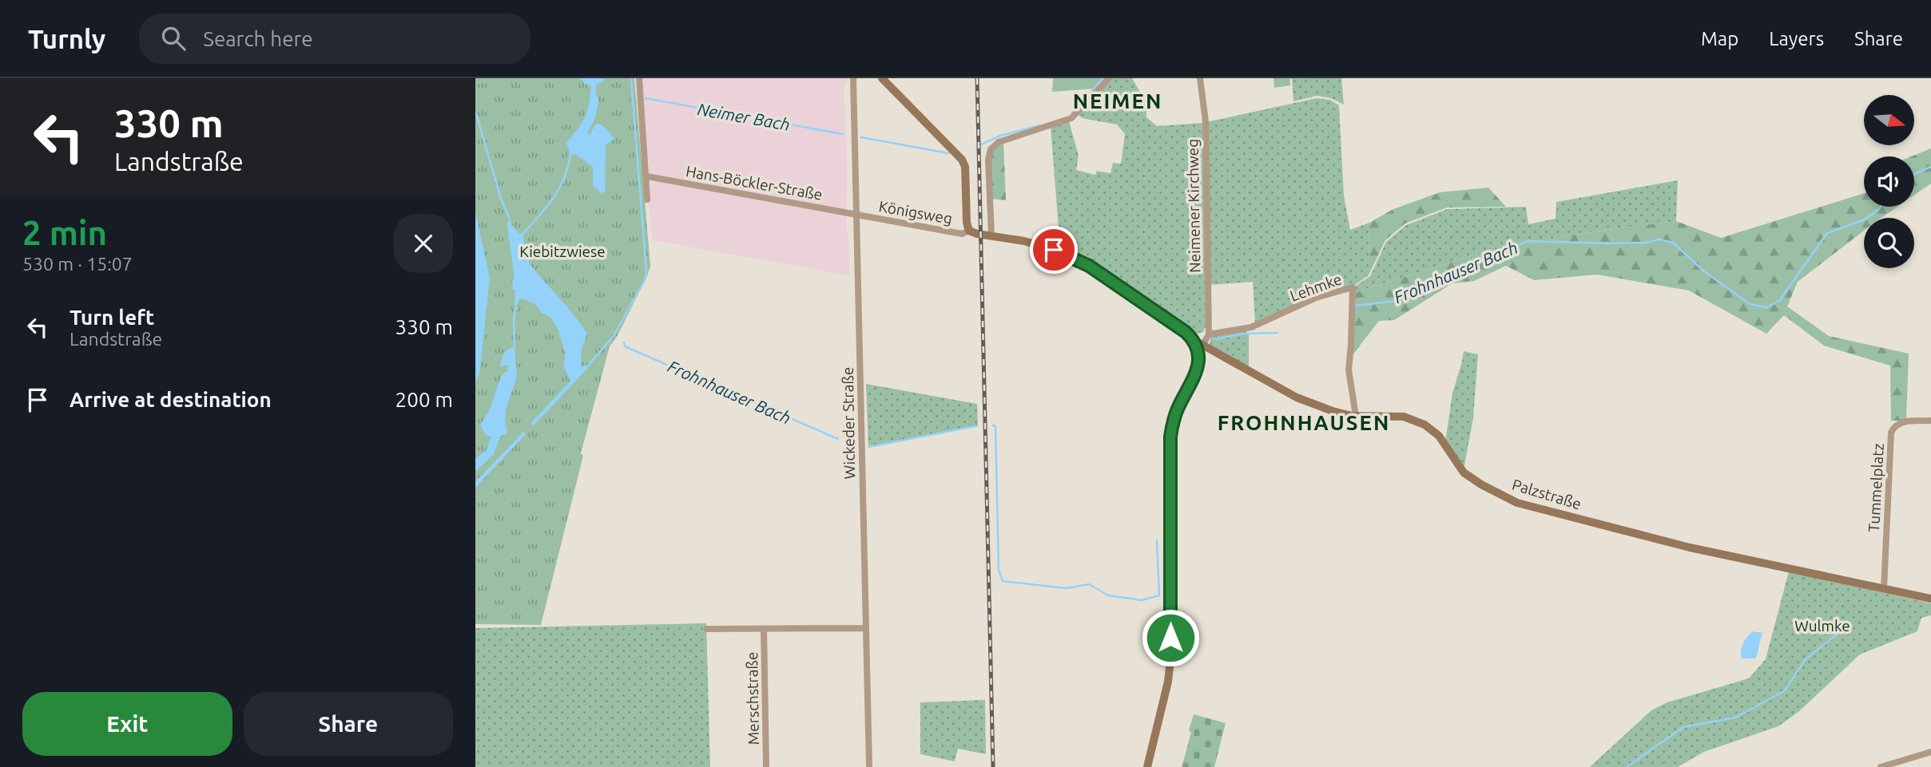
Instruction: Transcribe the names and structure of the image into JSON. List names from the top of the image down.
{
  "streets": {
    "main road": ["Palzstraße"],
    "street": [
      "Hans-Böckler-Straße",
      "Neimener Kirchweg",
      "Königsweg",
      "Lehmke",
      "Wickeder Straße",
      "Tummelplatz",
      "Merschstraße"
    ]
  },
  "crossings": [
    ["Hans-Böckler-Straße", "Königsweg"],
    ["Hans-Böckler-Straße", "Wickeder Straße"],
    ["Neimener Kirchweg", "Lehmke"],
    ["Königsweg", "Wickeder Straße"],
    ["Königsweg", "Palzstraße"],
    ["Lehmke", "Palzstraße"],
    ["Wickeder Straße", "Merschstraße"],
    ["Tummelplatz", "Palzstraße"]
  ],
  "districts": ["NEIMEN", "FROHNHAUSEN"],
  "water": ["Neimer Bach", "Frohnhauser Bach"],
  "parks": ["Kiebitzwiese", "Wulmke"],
  "north": "right",
  "page": {
    "header": "Turnly",
    "search": "Search here",
    "nav": ["Map", "Layers", "Share"],
    "turn": ["330 m", "Landstraße"],
    "heading": ["2 min", "530 m · 15:07"],
    "list": [
      {
        "name": "Turn left",
        "note": "Landstraße",
        "value": "330 m"
      },
      {
        "name": "Arrive at destination",
        "value": "200 m"
      }
    ],
    "buttons": ["Exit", "Share"]
  }
}
